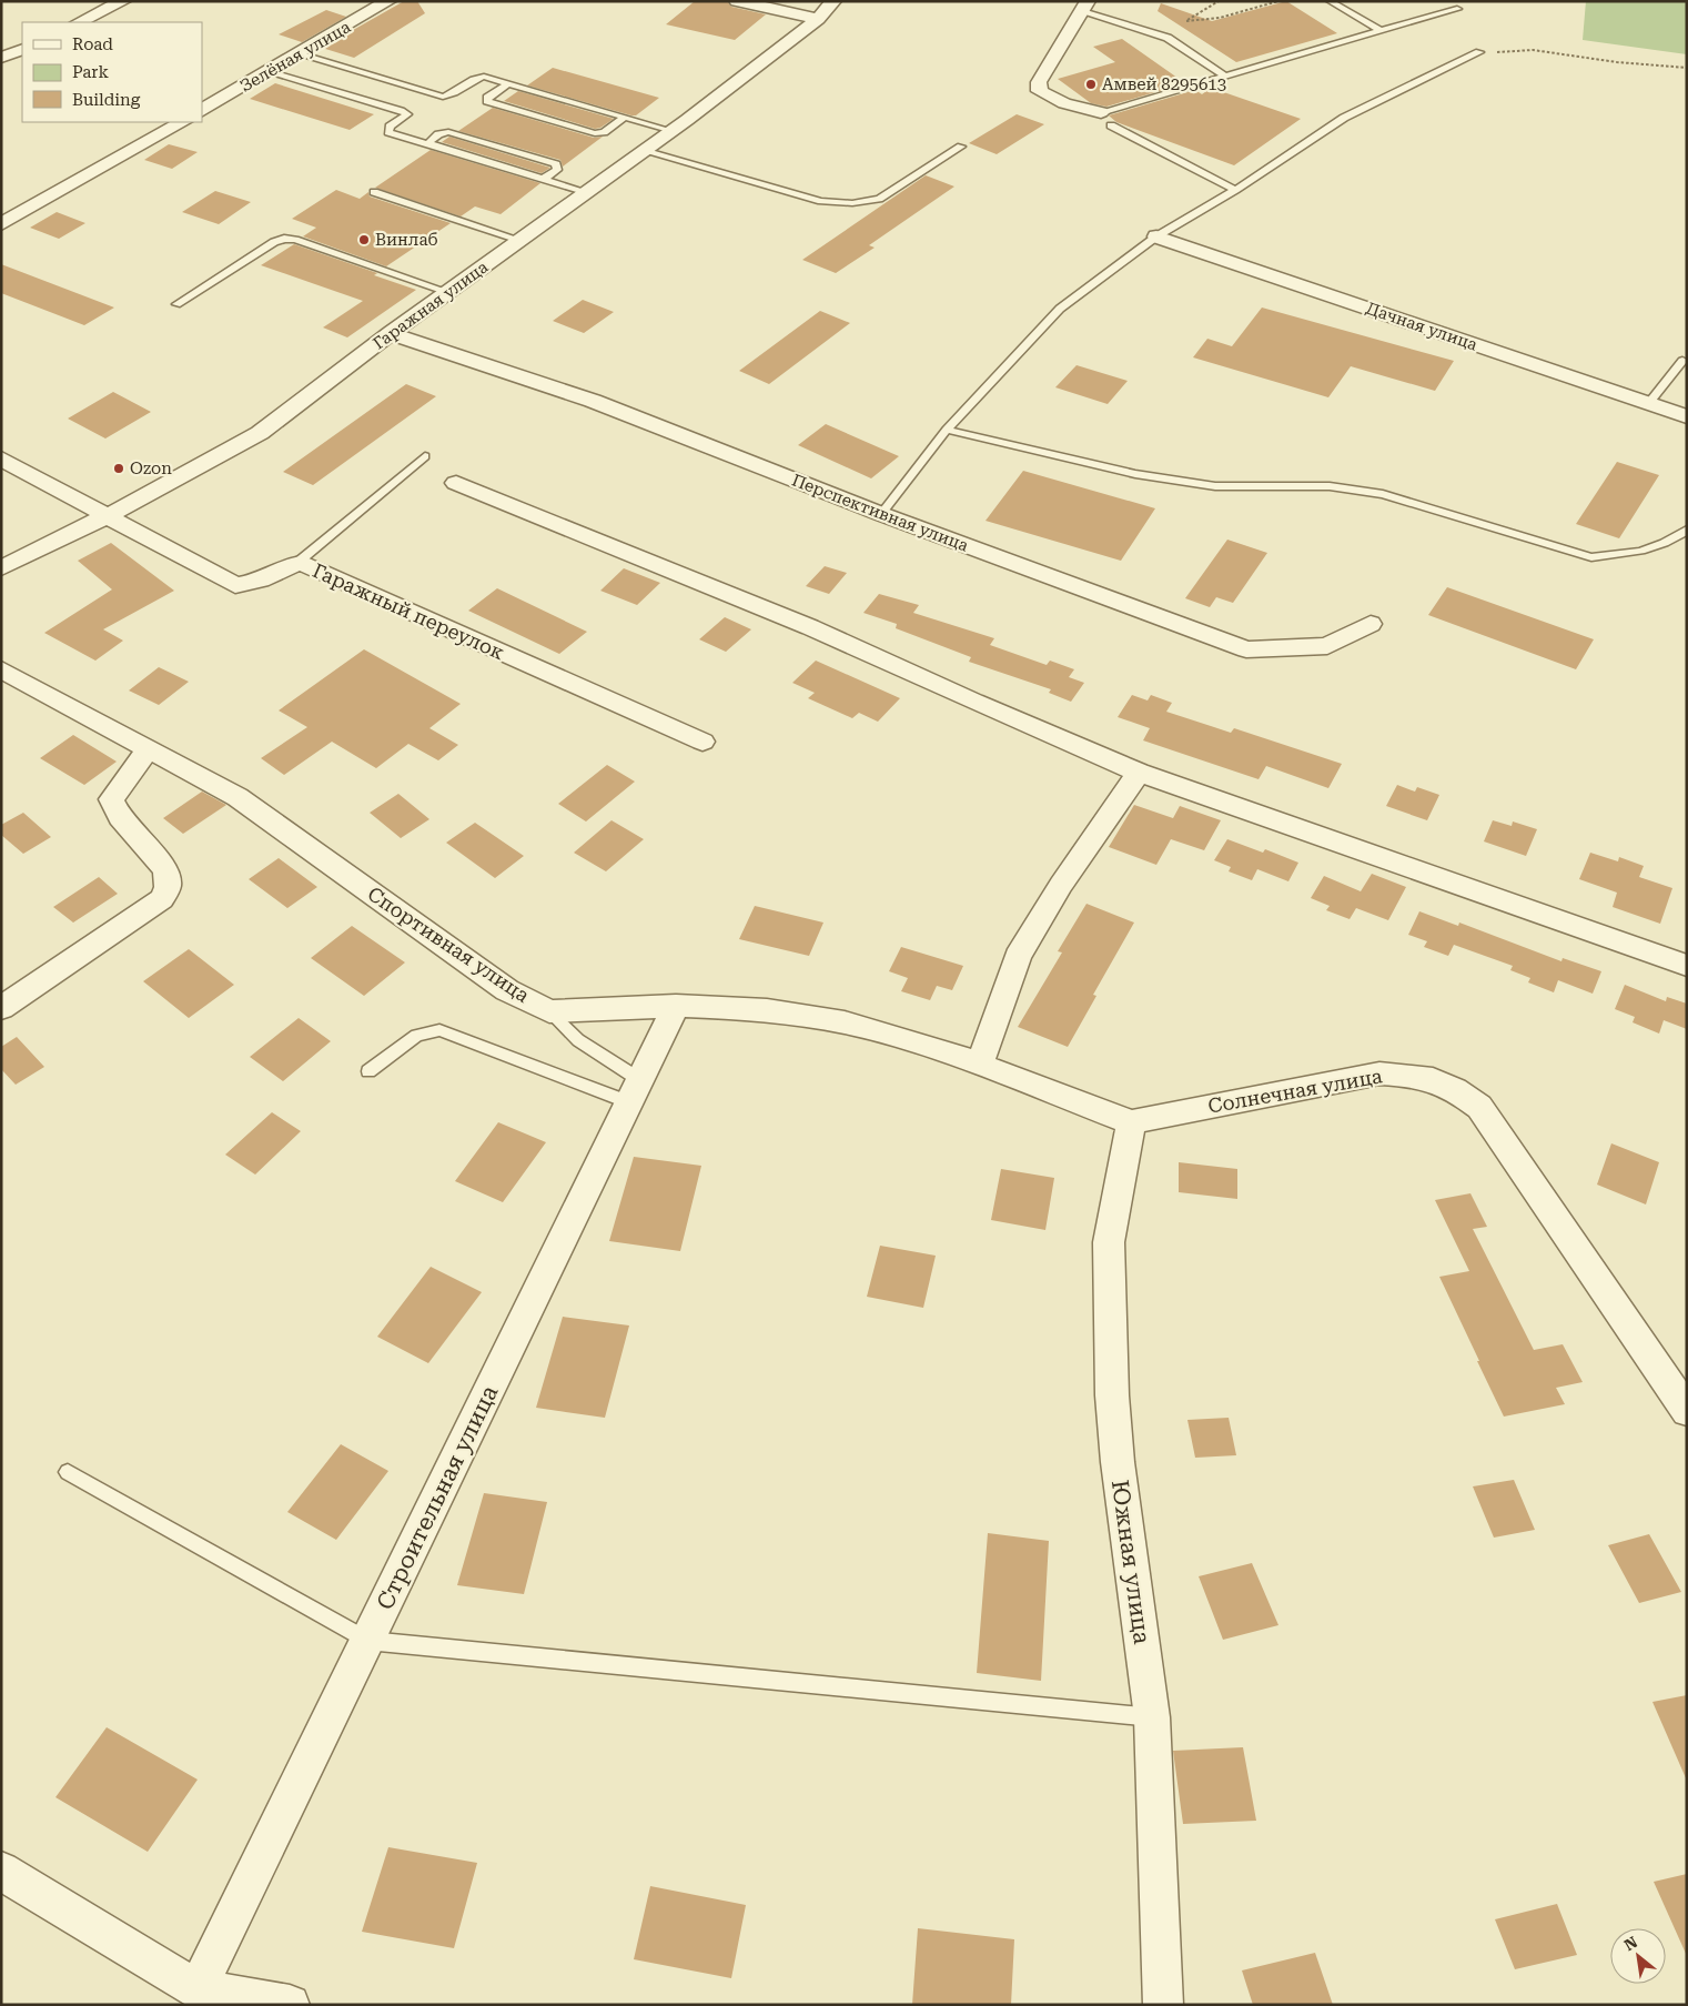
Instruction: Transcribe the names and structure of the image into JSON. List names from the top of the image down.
{
  "streets": {
    "street": [
      "Зелёная улица",
      "Гаражная улица",
      "Дачная улица",
      "Перспективная улица",
      "Гаражный переулок",
      "Спортивная улица",
      "Солнечная улица",
      "Строительная улица",
      "Южная улица"
    ]
  },
  "crossings": [
    ["Гаражная улица", "Перспективная улица"],
    ["Гаражная улица", "Гаражный переулок"],
    ["Спортивная улица", "Строительная улица"],
    ["Солнечная улица", "Южная улица"]
  ],
  "places": ["Амвей 8295613", "Винлаб", "Ozon"],
  "legend": ["Road", "Park", "Building"],
  "north": "top left"
}
